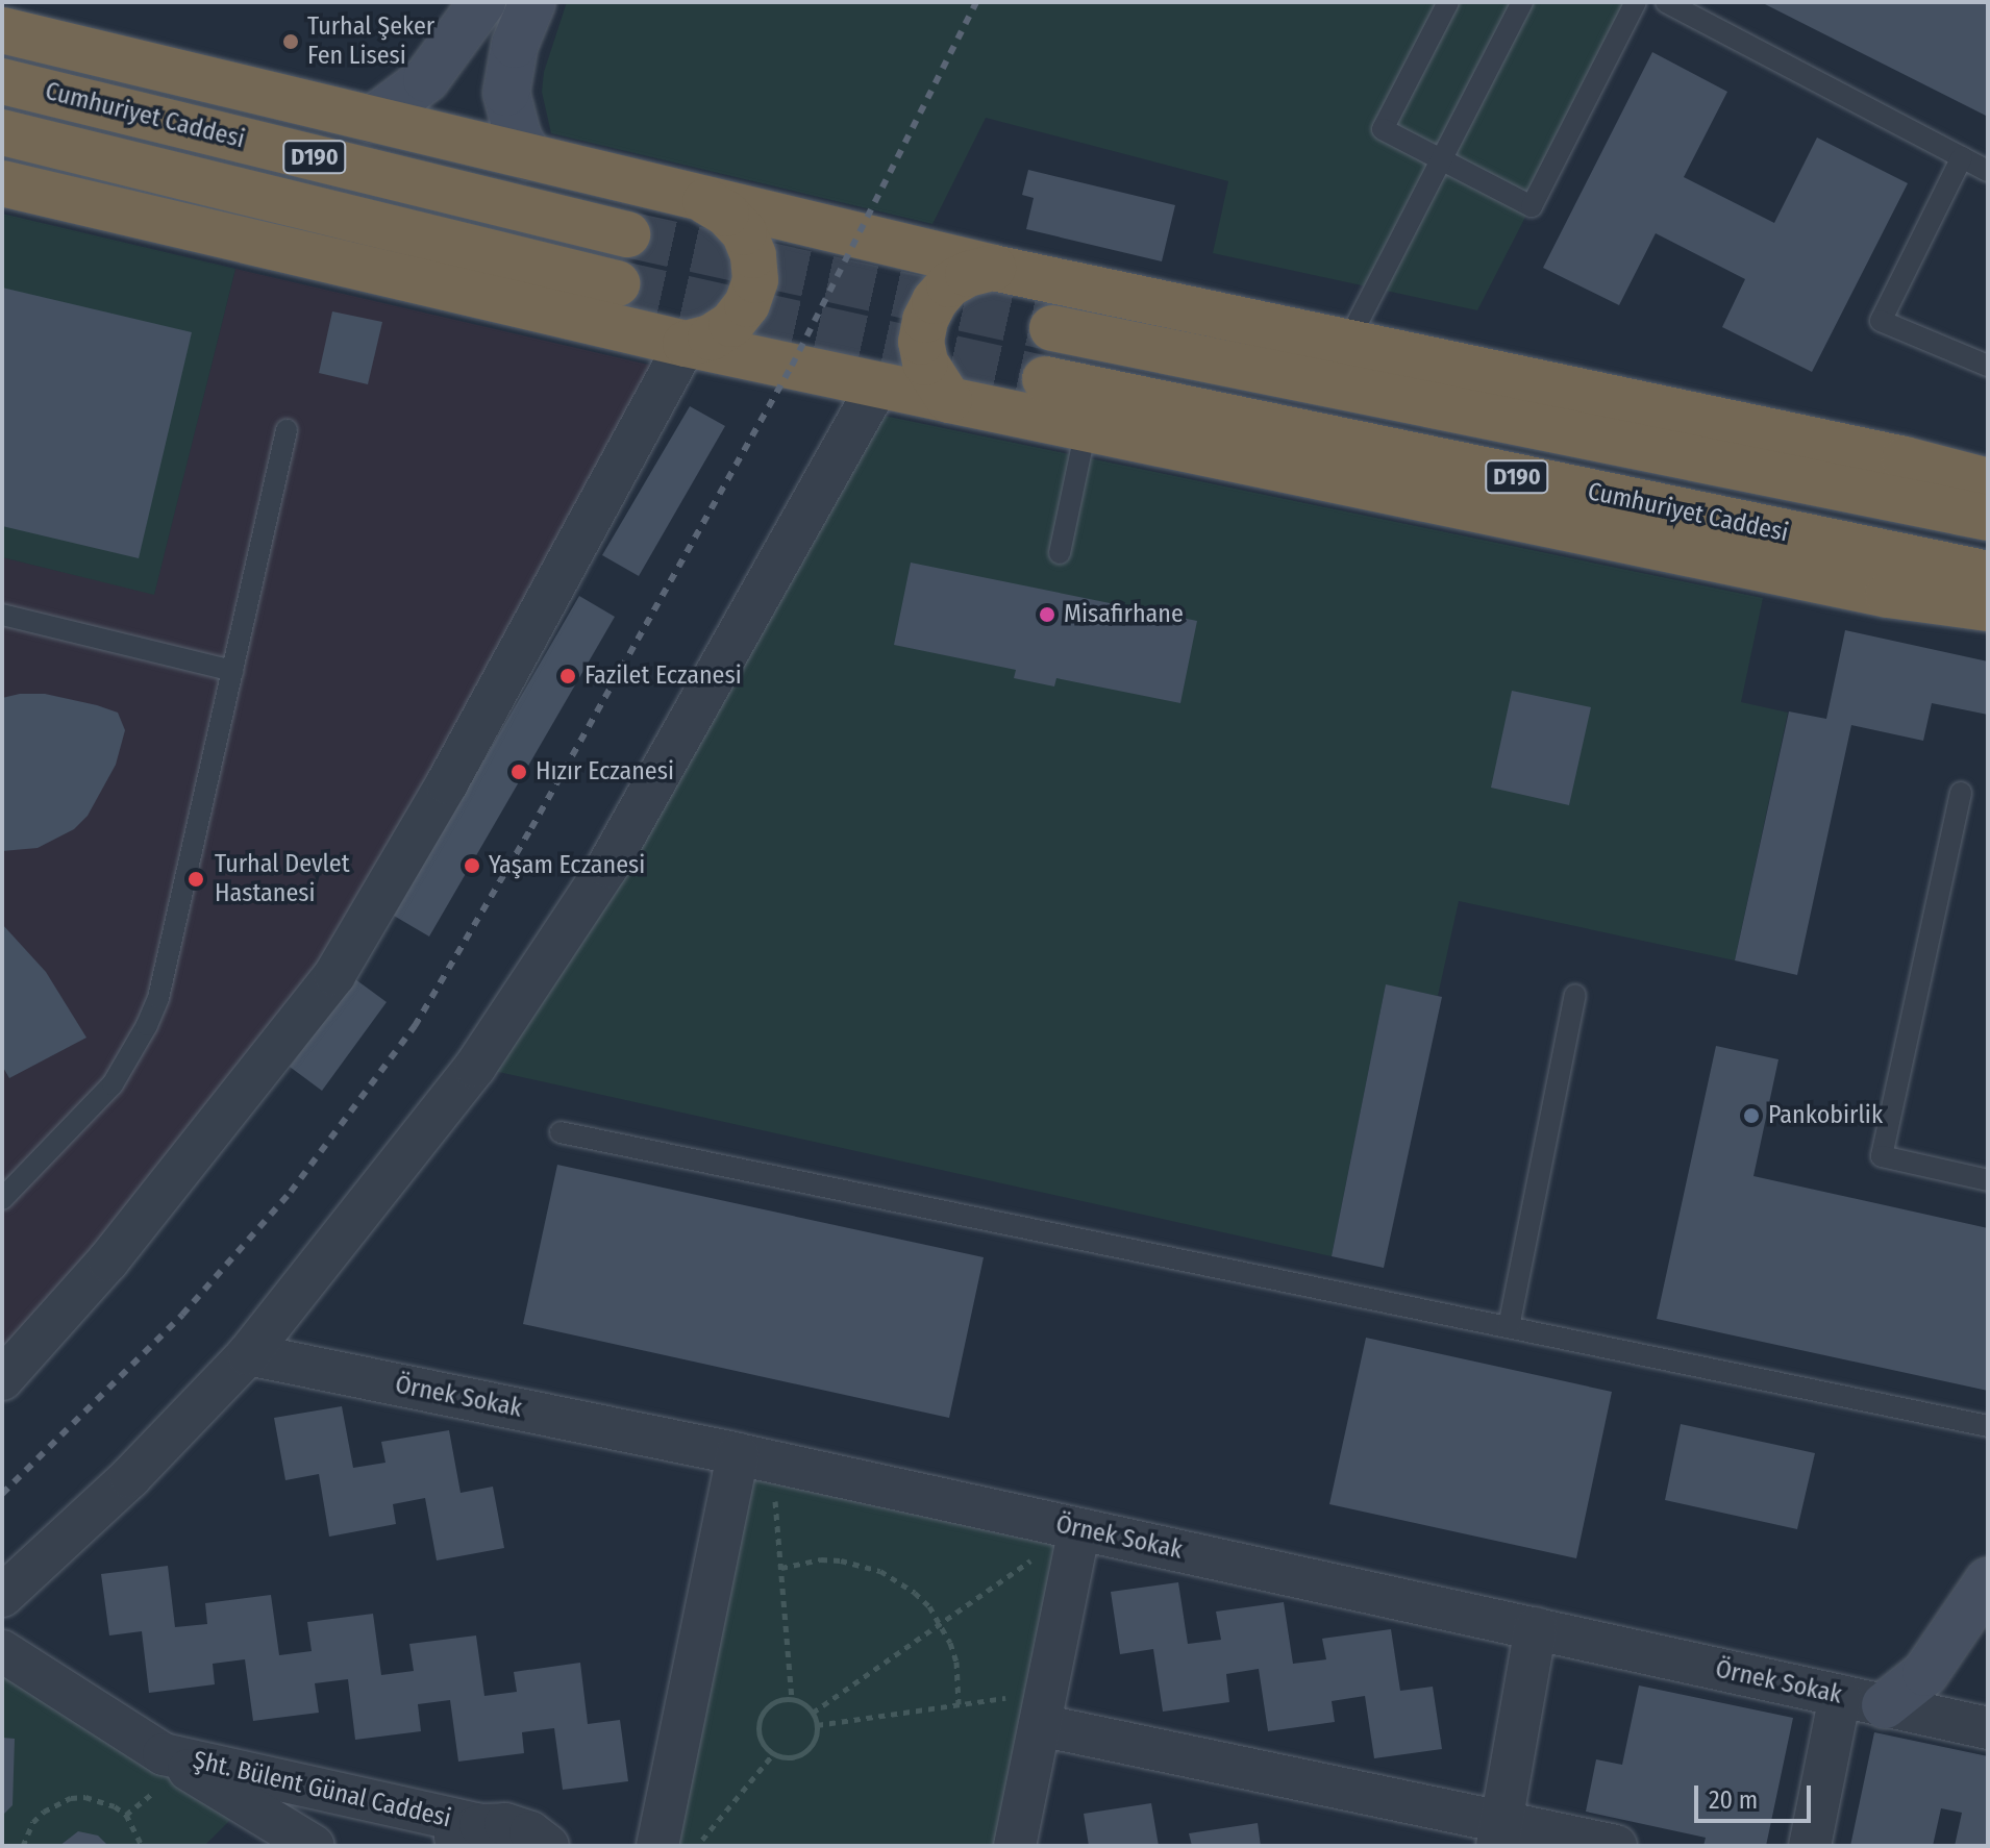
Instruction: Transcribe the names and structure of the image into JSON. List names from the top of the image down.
{
  "streets": {
    "highway": ["Cumhuriyet Caddesi", "D190"],
    "street": ["Örnek Sokak", "Şht. Bülent Günal Caddesi"]
  },
  "places": [
    "Turhal Şeker Fen Lisesi",
    "Misafirhane",
    "Fazilet Eczanesi",
    "Hızır Eczanesi",
    "Yaşam Eczanesi",
    "Turhal Devlet Hastanesi",
    "Pankobirlik"
  ],
  "scale_bar": "20 m"
}
